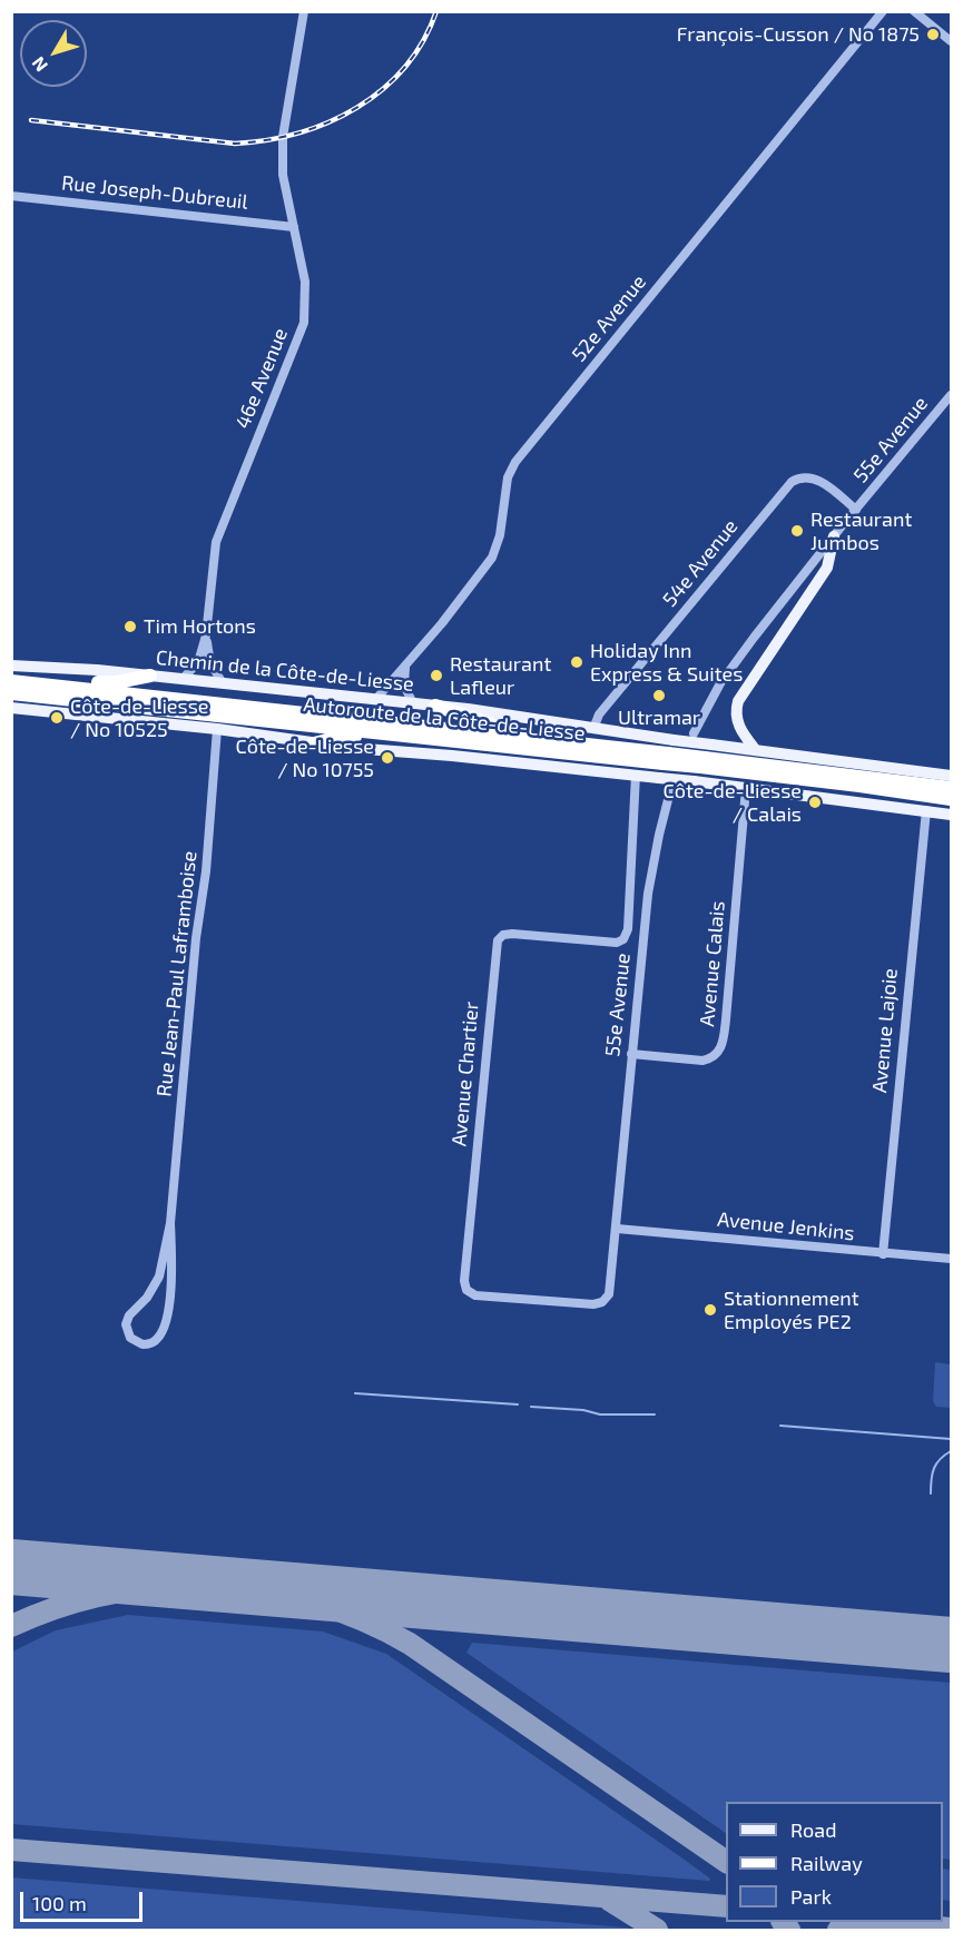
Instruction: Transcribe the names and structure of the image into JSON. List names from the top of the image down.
{
  "streets": {
    "highway": ["Autoroute de la Côte-de-Liesse"],
    "main road": ["Chemin de la Côte-de-Liesse"],
    "street": [
      "Rue Joseph-Dubreuil",
      "52e Avenue",
      "46e Avenue",
      "55e Avenue",
      "54e Avenue",
      "Avenue Calais",
      "Rue Jean-Paul Laframboise",
      "Avenue Lajoie",
      "Avenue Chartier",
      "Avenue Jenkins"
    ]
  },
  "crossings": [
    ["Rue Joseph-Dubreuil", "46e Avenue"],
    ["52e Avenue", "Chemin de la Côte-de-Liesse"],
    ["46e Avenue", "Chemin de la Côte-de-Liesse"],
    ["55e Avenue", "54e Avenue"],
    ["55e Avenue", "Avenue Calais"],
    ["55e Avenue", "Avenue Chartier"],
    ["55e Avenue", "Avenue Jenkins"],
    ["54e Avenue", "Chemin de la Côte-de-Liesse"],
    ["Chemin de la Côte-de-Liesse", "Autoroute de la Côte-de-Liesse"],
    ["Avenue Lajoie", "Avenue Jenkins"],
    ["Avenue Chartier", "Avenue Jenkins"]
  ],
  "places": [
    "François-Cusson / No 1875",
    "Restaurant Jumbos",
    "Tim Hortons",
    "Holiday Inn Express & Suites",
    "Restaurant Lafleur",
    "Ultramar",
    "Côte-de-Liesse / No 10525",
    "Côte-de-Liesse / No 10755",
    "Côte-de-Liesse / Calais",
    "Stationnement Employés PE2"
  ],
  "legend": ["Road", "Railway", "Park"],
  "scale_bar": "100 m",
  "north": "bottom left"
}
